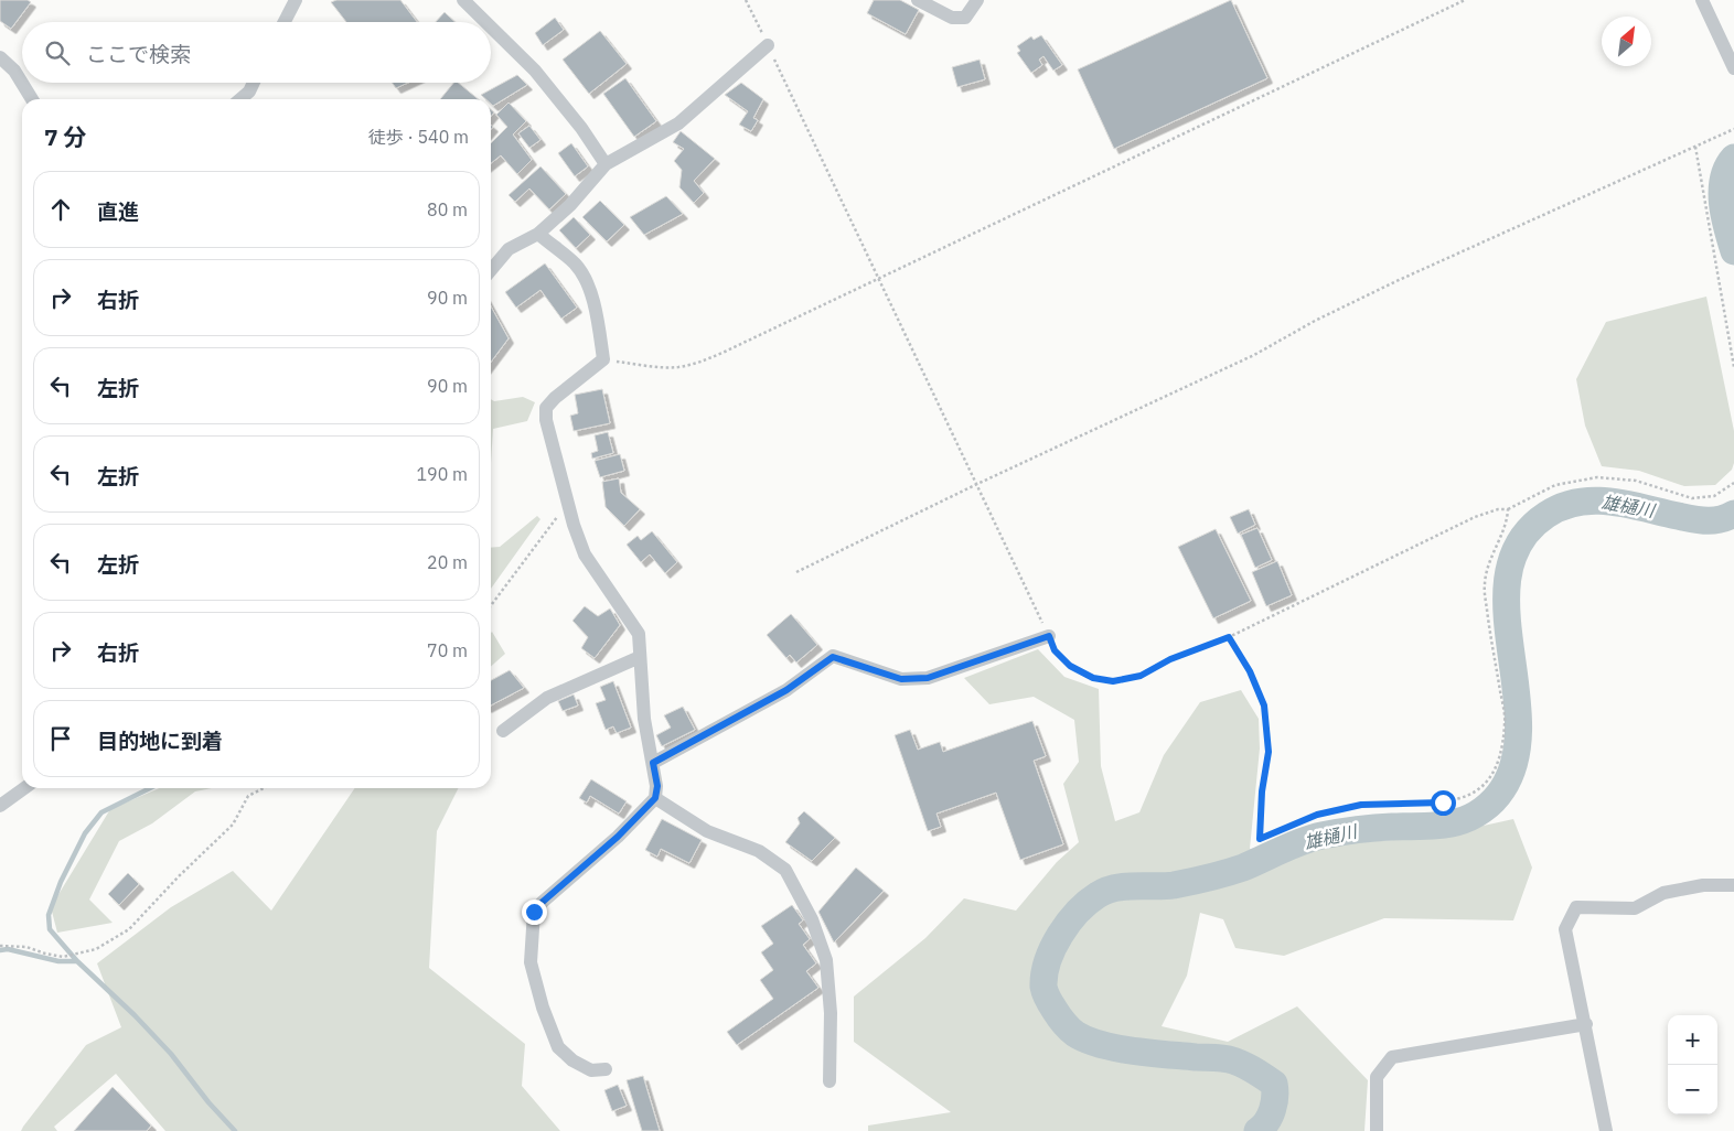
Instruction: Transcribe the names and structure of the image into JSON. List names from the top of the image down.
{
  "water": ["雄樋川"],
  "north": "top right",
  "page": {
    "search": "ここで検索",
    "heading": ["7 分", "徒歩 · 540 m"],
    "list": [
      ["直進", "80 m"],
      ["右折", "90 m"],
      ["左折", "90 m"],
      ["左折", "190 m"],
      ["左折", "20 m"],
      ["右折", "70 m"],
      "目的地に到着"
    ],
    "map_buttons": ["+", "−"]
  }
}
